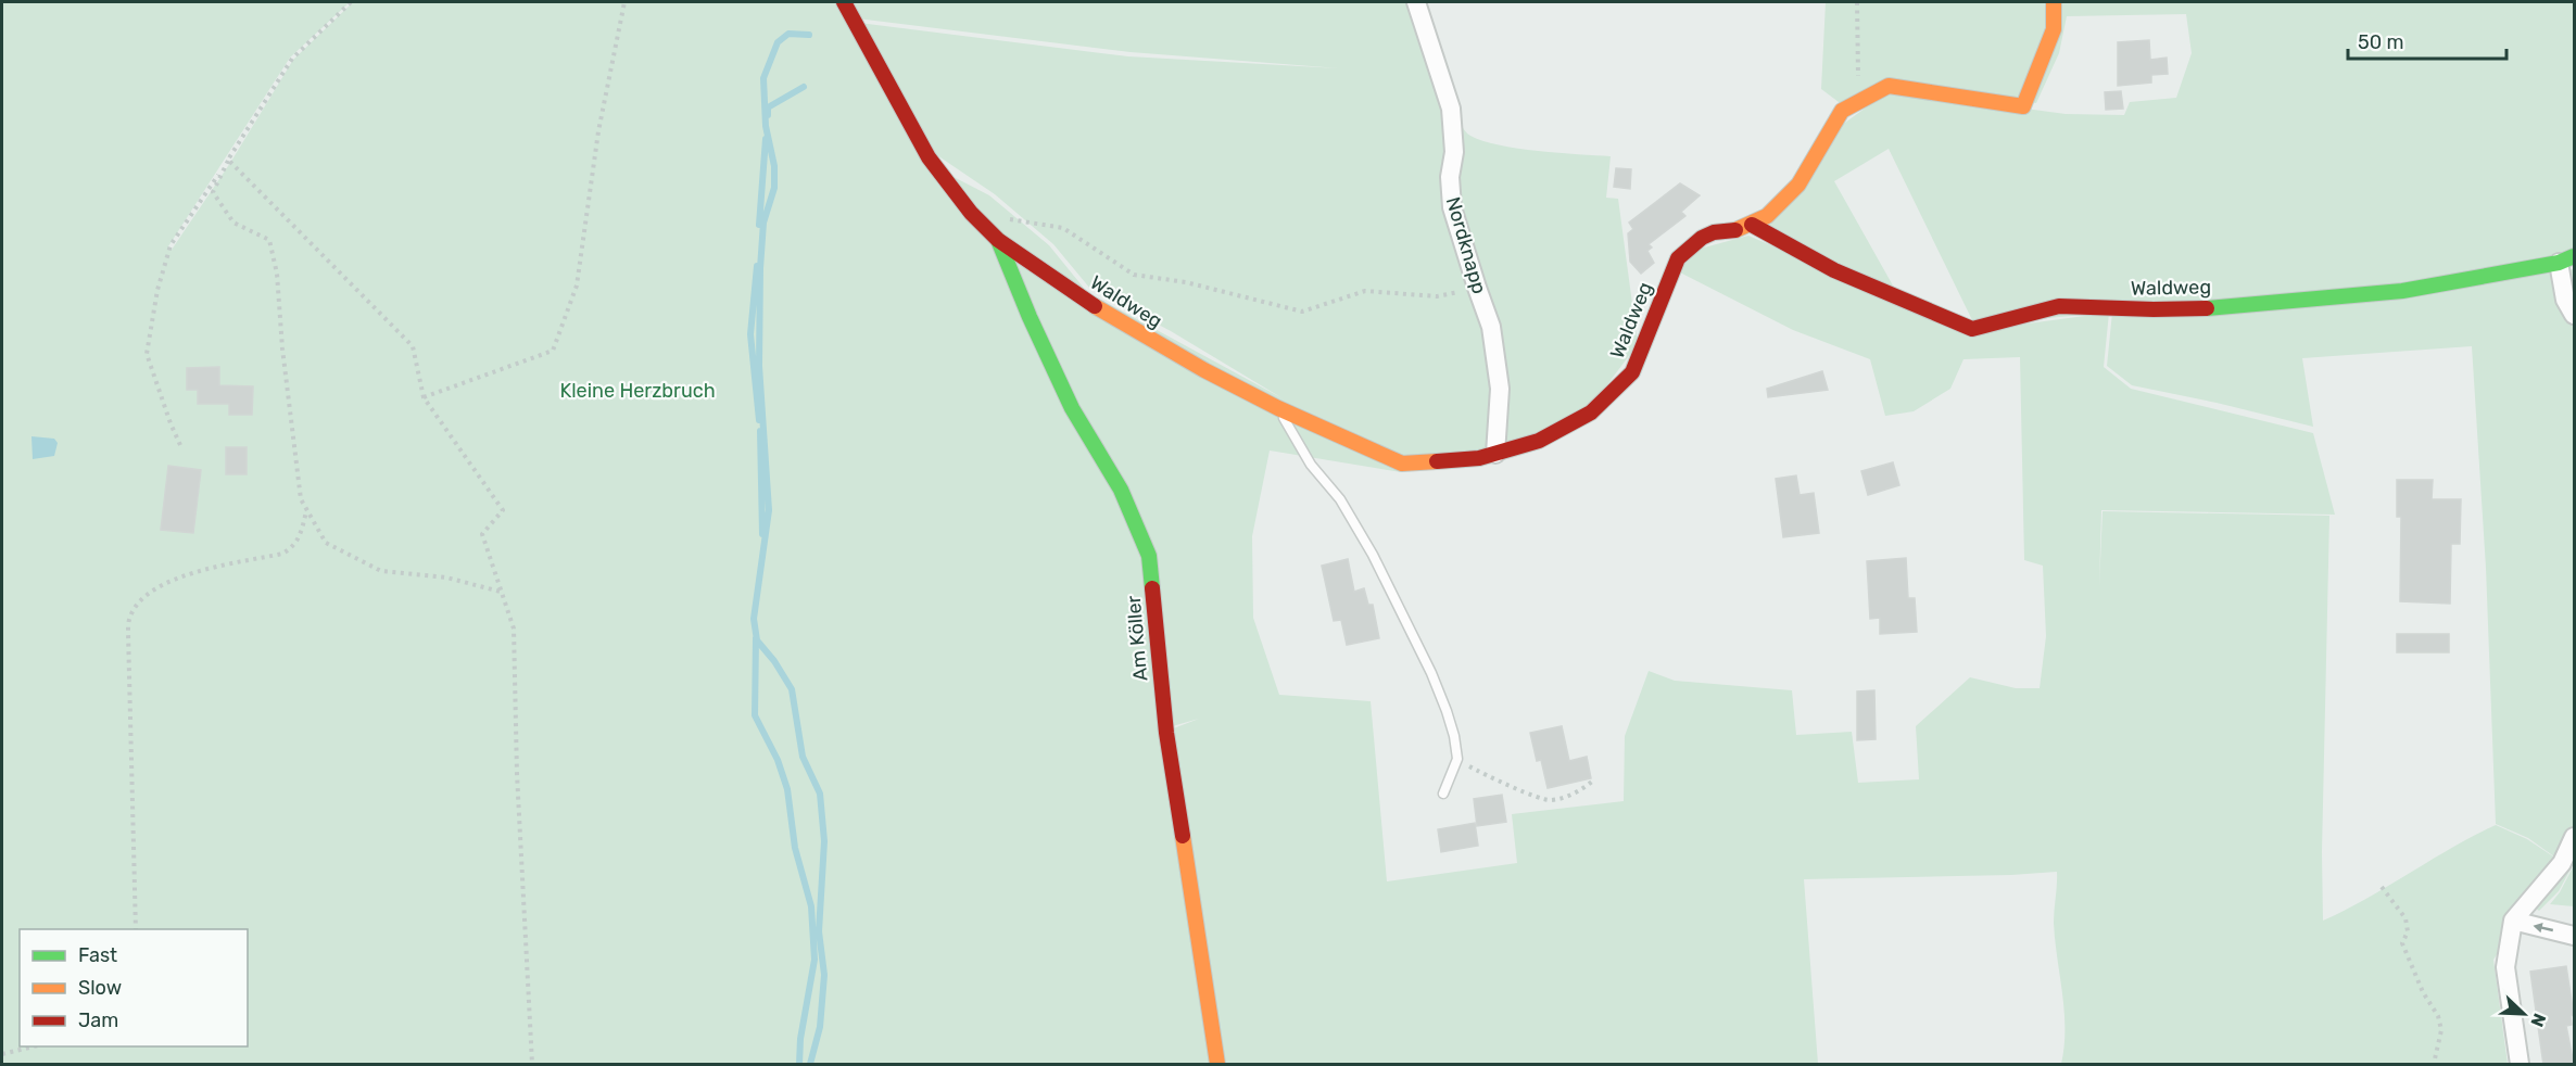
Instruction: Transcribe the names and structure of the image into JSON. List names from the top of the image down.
{
  "streets": {
    "street": ["Nordknapp", "Waldweg", "Am Köller"]
  },
  "crossings": [
    ["Nordknapp", "Waldweg"],
    ["Waldweg", "Am Köller"]
  ],
  "parks": ["Kleine Herzbruch"],
  "legend": ["Fast", "Slow", "Jam"],
  "scale_bar": "50 m",
  "north": "bottom right"
}
